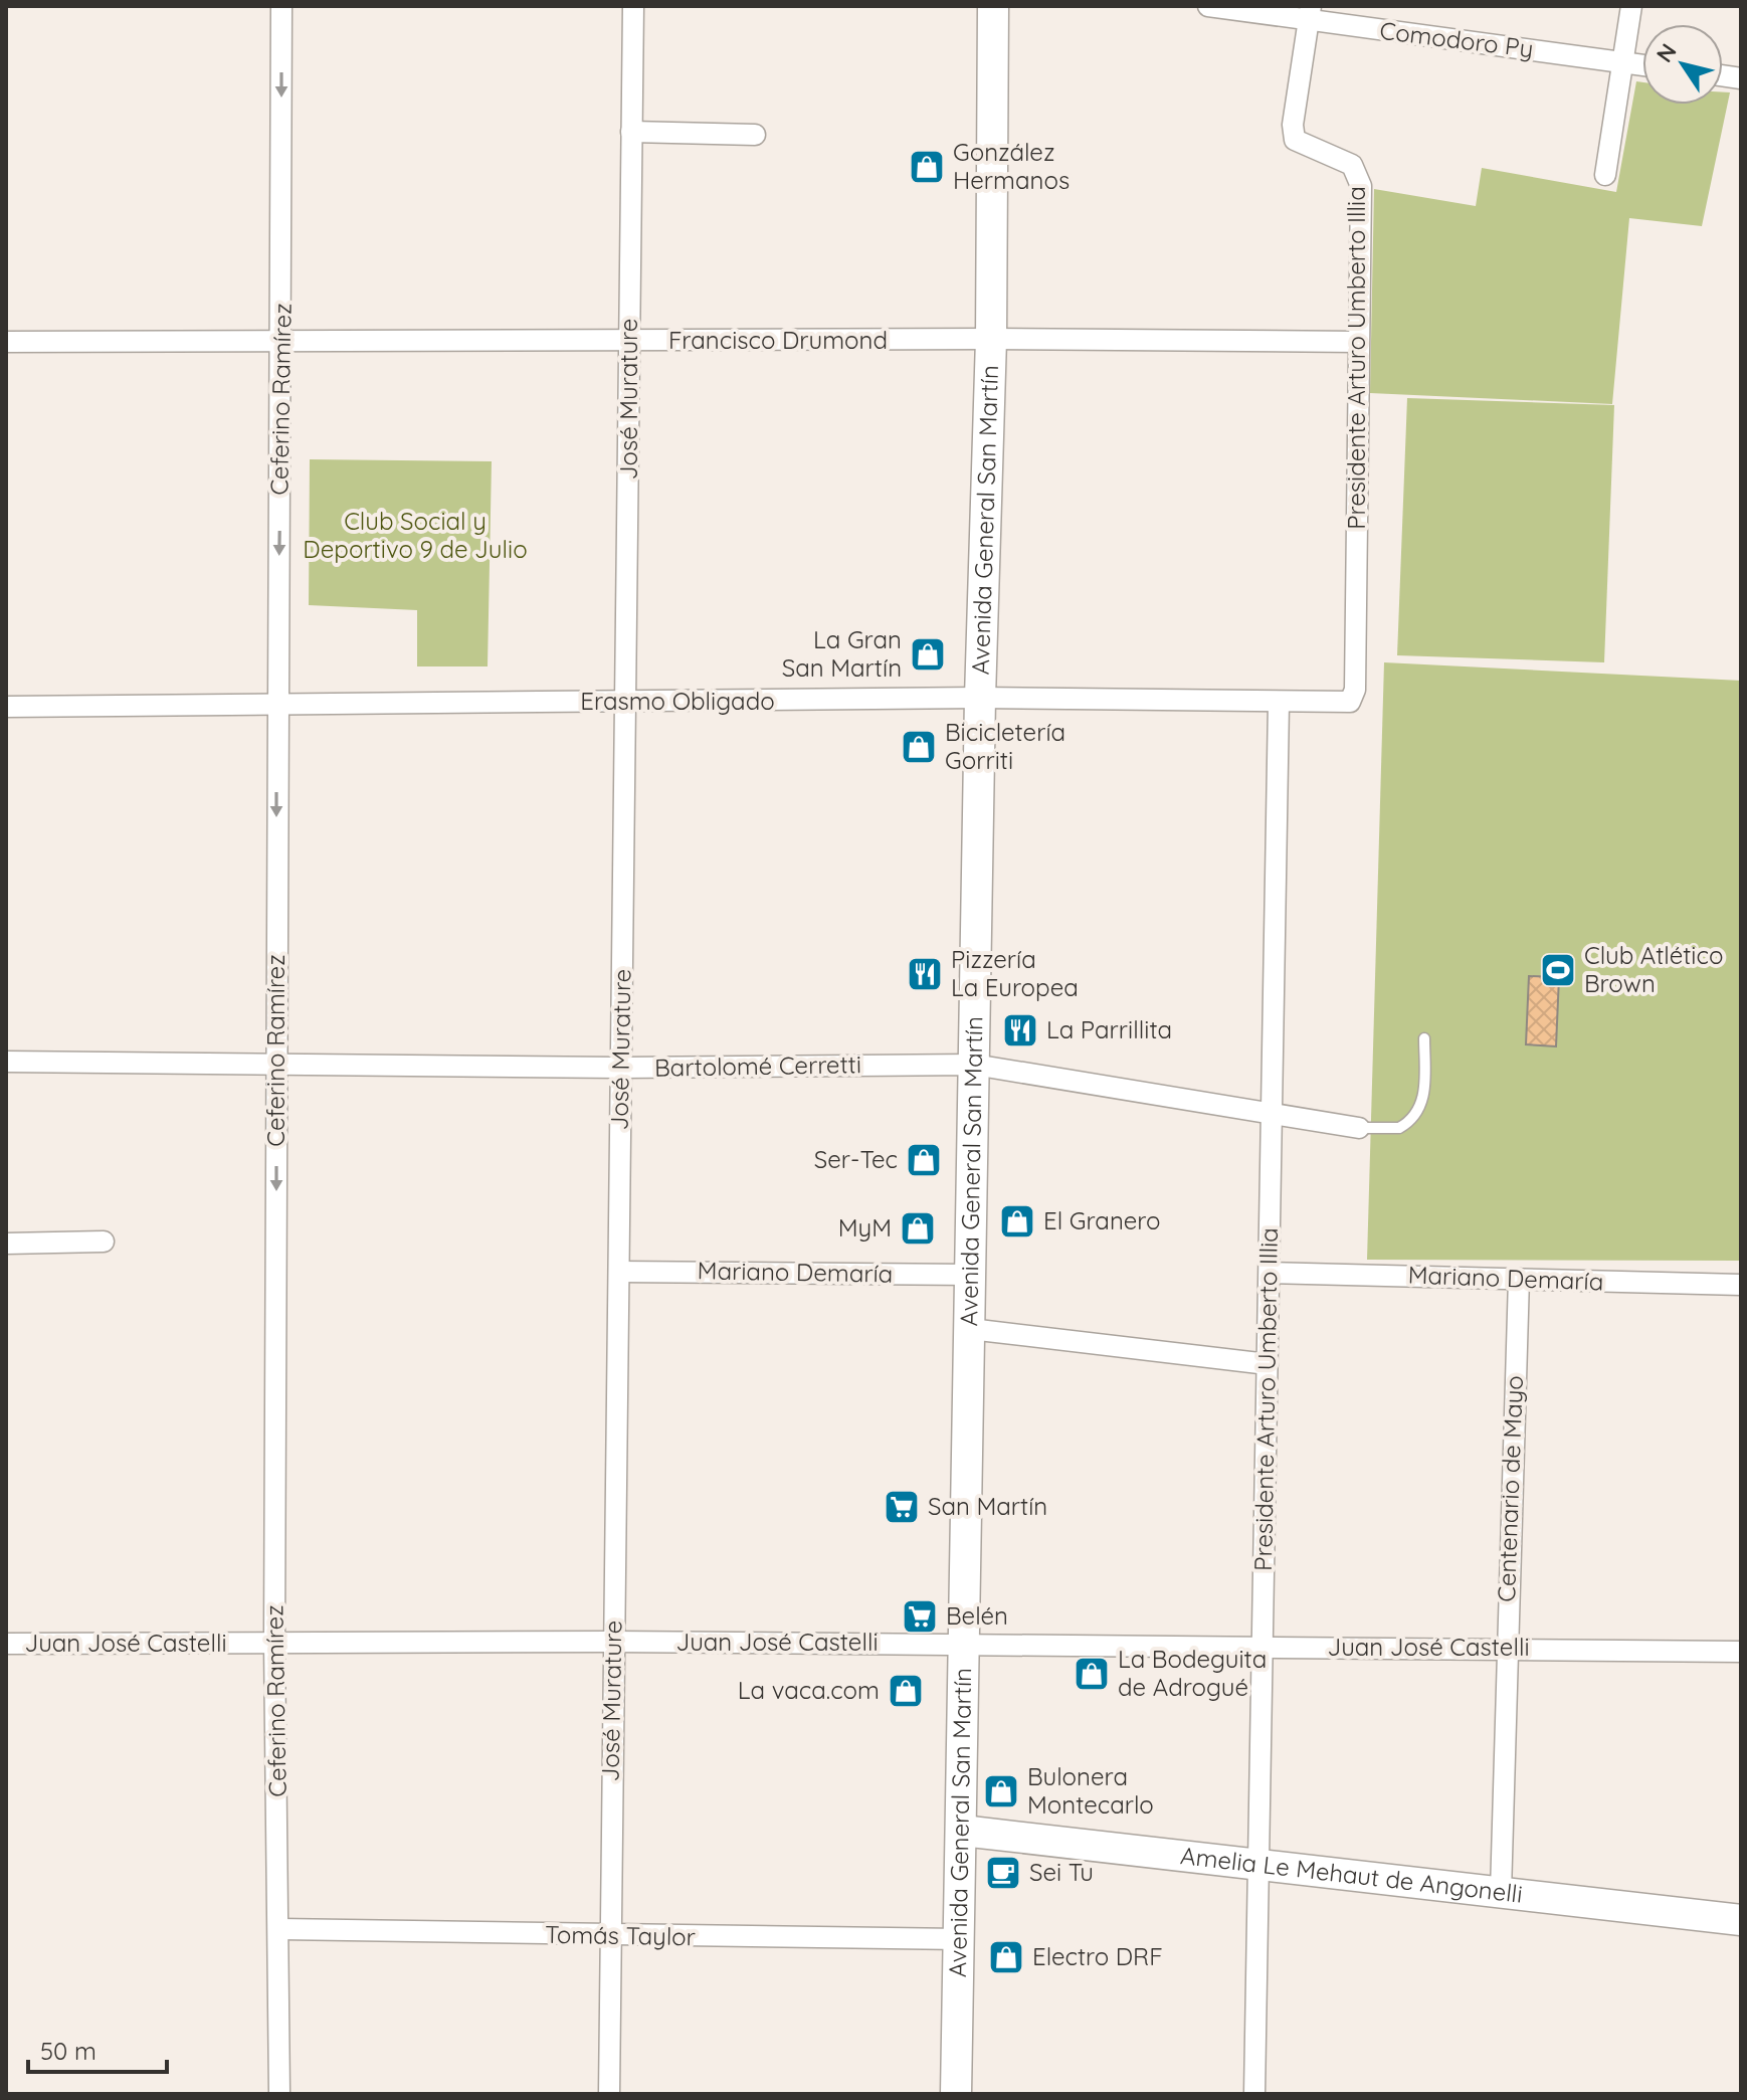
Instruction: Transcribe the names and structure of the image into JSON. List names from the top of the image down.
{
  "streets": {
    "main road": ["Avenida General San Martín", "Amelia Le Mehaut de Angonelli"],
    "street": [
      "Comodoro Py",
      "Francisco Drumond",
      "Presidente Arturo Umberto Illia",
      "Ceferino Ramírez",
      "José Murature",
      "Erasmo Obligado",
      "Bartolomé Cerretti",
      "Mariano Demaría",
      "Centenario de Mayo",
      "Juan José Castelli",
      "Tomás Taylor"
    ]
  },
  "crossings": [
    ["Comodoro Py", "Presidente Arturo Umberto Illia"],
    ["Francisco Drumond", "Presidente Arturo Umberto Illia"],
    ["Francisco Drumond", "Ceferino Ramírez"],
    ["Francisco Drumond", "José Murature"],
    ["Francisco Drumond", "Avenida General San Martín"],
    ["Presidente Arturo Umberto Illia", "Erasmo Obligado"],
    ["Presidente Arturo Umberto Illia", "Bartolomé Cerretti"],
    ["Presidente Arturo Umberto Illia", "Mariano Demaría"],
    ["Presidente Arturo Umberto Illia", "Juan José Castelli"],
    ["Presidente Arturo Umberto Illia", "Amelia Le Mehaut de Angonelli"],
    ["Ceferino Ramírez", "Erasmo Obligado"],
    ["Ceferino Ramírez", "Bartolomé Cerretti"],
    ["Ceferino Ramírez", "Juan José Castelli"],
    ["Ceferino Ramírez", "Tomás Taylor"],
    ["José Murature", "Erasmo Obligado"],
    ["José Murature", "Bartolomé Cerretti"],
    ["José Murature", "Mariano Demaría"],
    ["José Murature", "Juan José Castelli"],
    ["José Murature", "Tomás Taylor"],
    ["Avenida General San Martín", "Erasmo Obligado"],
    ["Avenida General San Martín", "Bartolomé Cerretti"],
    ["Avenida General San Martín", "Mariano Demaría"],
    ["Avenida General San Martín", "Juan José Castelli"],
    ["Avenida General San Martín", "Amelia Le Mehaut de Angonelli"],
    ["Avenida General San Martín", "Tomás Taylor"],
    ["Mariano Demaría", "Centenario de Mayo"],
    ["Centenario de Mayo", "Juan José Castelli"],
    ["Centenario de Mayo", "Amelia Le Mehaut de Angonelli"]
  ],
  "one_way": ["Ceferino Ramírez"],
  "parks": ["Club Social y Deportivo 9 de Julio"],
  "places": {
    "shop": [
      "González Hermanos",
      "La Gran San Martín",
      "Bicicletería Gorriti",
      "Ser-Tec",
      "El Granero",
      "MyM",
      "La Bodeguita de Adrogué",
      "La vaca.com",
      "Bulonera Montecarlo",
      "Electro DRF"
    ],
    "sports": ["Club Atlético Brown"],
    "restaurant": ["Pizzería La Europea", "La Parrillita"],
    "supermarket": ["San Martín", "Belén"],
    "cafe": ["Sei Tu"]
  },
  "scale_bar": "50 m",
  "north": "top left"
}
